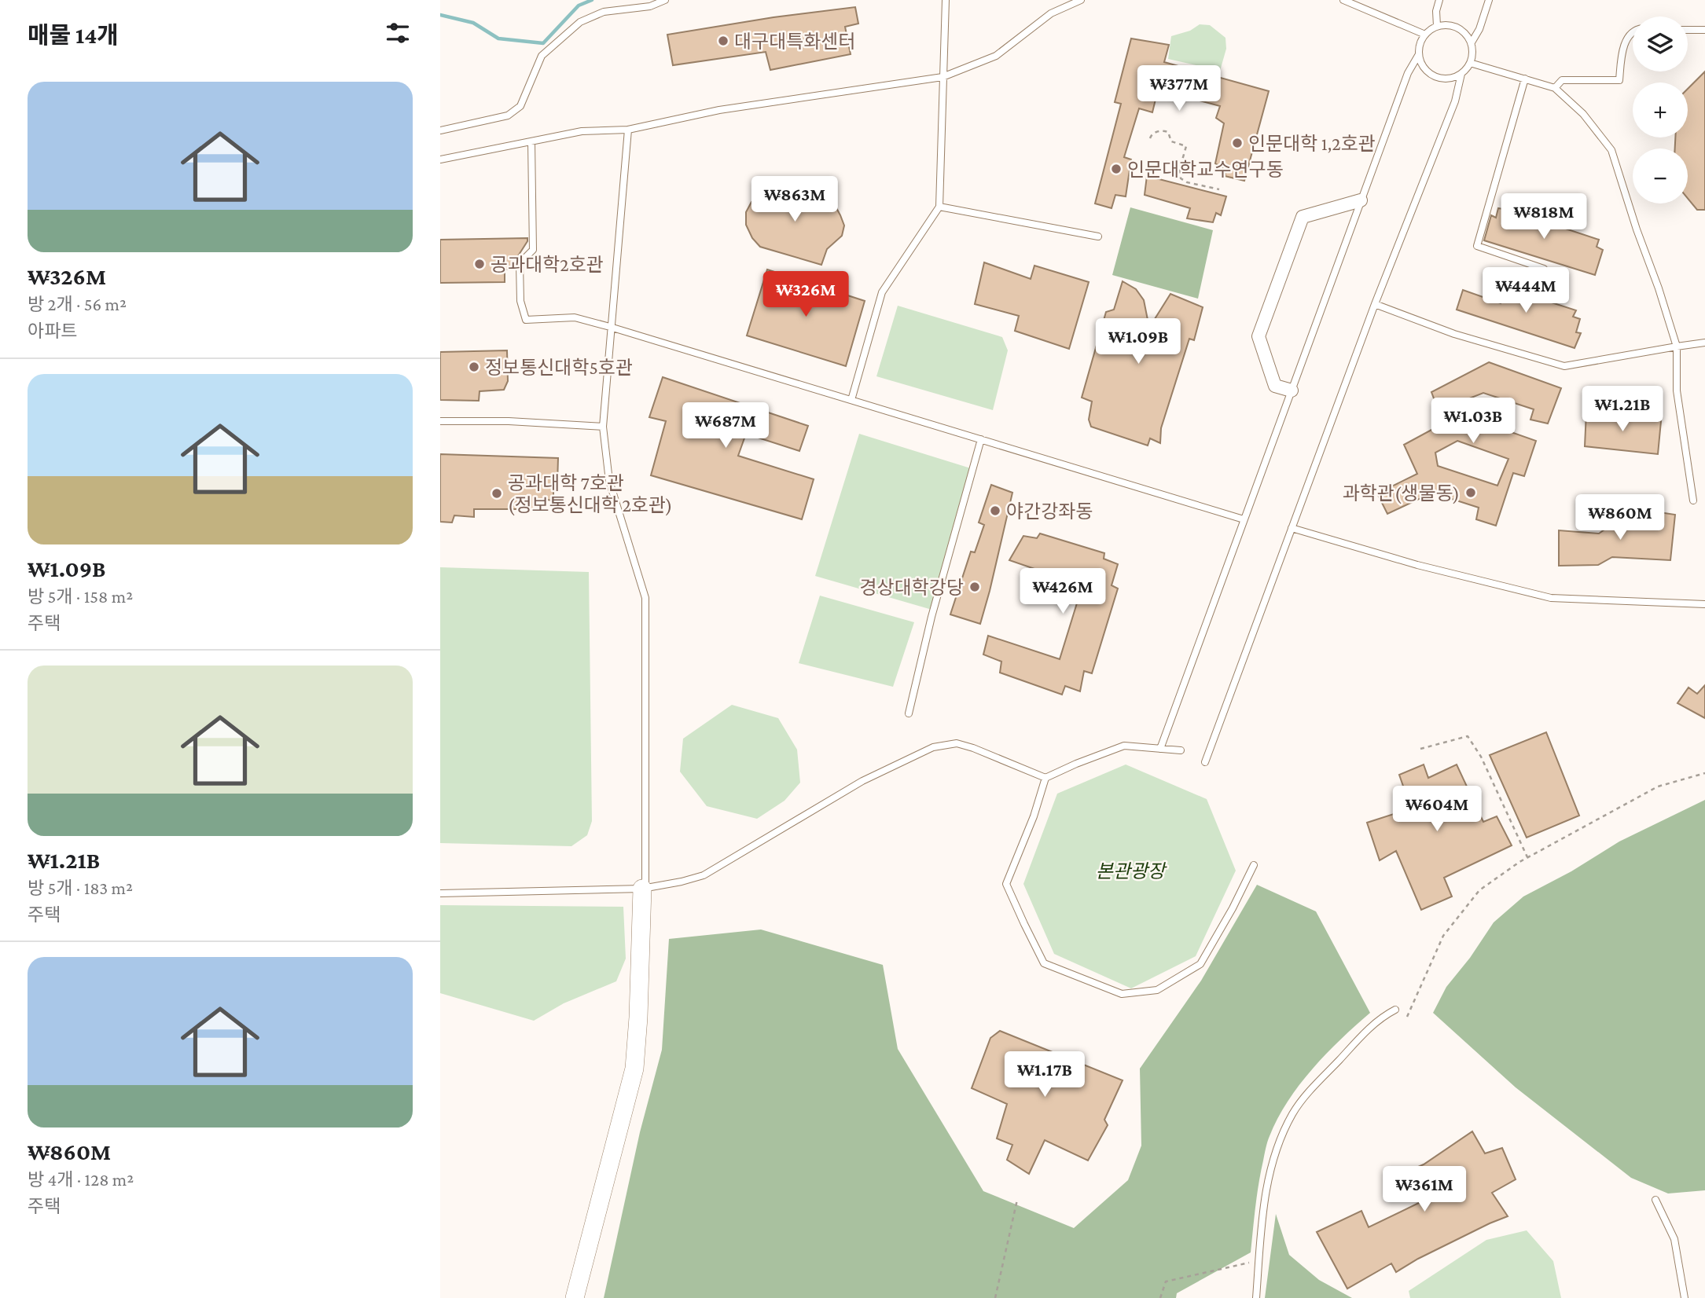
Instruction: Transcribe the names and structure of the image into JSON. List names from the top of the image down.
{
  "parks": ["본관광장"],
  "places": [
    "대구대특화센터",
    "인문대학 1,2호관",
    "인문대학교수연구동",
    "공과대학2호관",
    "정보통신대학5호관",
    "과학관(생물동)",
    "공과대학 7호관 (정보통신대학 2호관)",
    "야간강좌동",
    "경상대학강당"
  ],
  "page": {
    "heading": "매물 14개",
    "map_buttons": ["+", "−"],
    "price": [
      "₩377M",
      "₩863M",
      "₩818M",
      "₩444M",
      "₩326M",
      "₩1.09B",
      "₩1.21B",
      "₩1.03B",
      "₩687M",
      "₩860M",
      "₩426M",
      "₩604M",
      "₩1.17B",
      "₩361M"
    ],
    "list": [
      {
        "name": "₩326M",
        "note": "방 2개 · 56 m² · 아파트"
      },
      {
        "name": "₩1.09B",
        "note": "방 5개 · 158 m² · 주택"
      },
      {
        "name": "₩1.21B",
        "note": "방 5개 · 183 m² · 주택"
      },
      {
        "name": "₩860M",
        "note": "방 4개 · 128 m² · 주택"
      }
    ]
  }
}
